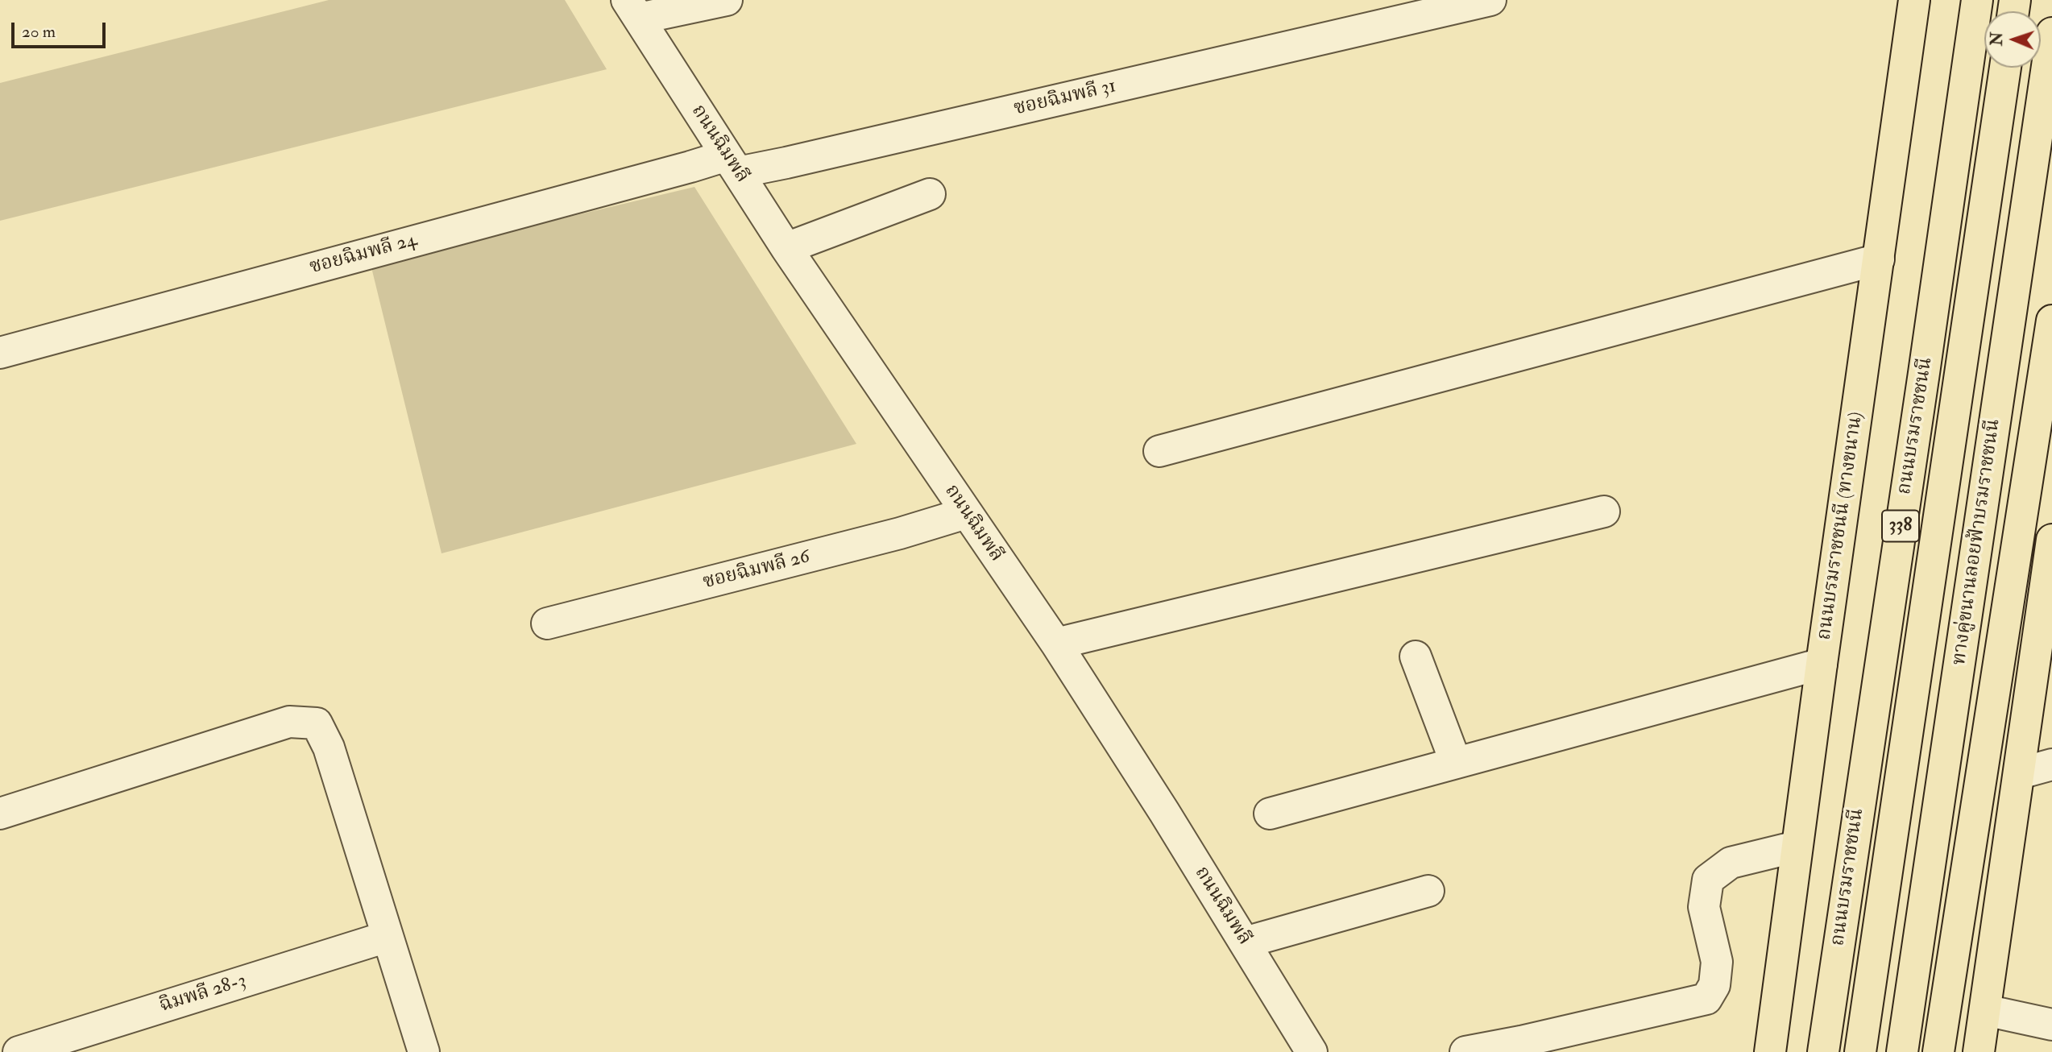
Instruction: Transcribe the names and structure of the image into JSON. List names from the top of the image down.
{
  "streets": {
    "main road": [
      "ถนนบรมราชชนนี",
      "ถนนบรมราชชนนี (ทางขนาน)",
      "338",
      "ทางคู่ขนานลอยฟ้าบรมราชชนนี"
    ],
    "street": [
      "ซอยฉิมพลี 31",
      "ถนนฉิมพลี",
      "ซอยฉิมพลี 24",
      "ซอยฉิมพลี 26",
      "ฉิมพลี 28-3"
    ]
  },
  "crossings": [
    ["ซอยฉิมพลี 31", "ถนนฉิมพลี"],
    ["ซอยฉิมพลี 31", "ซอยฉิมพลี 24"],
    ["ถนนฉิมพลี", "ซอยฉิมพลี 24"],
    ["ถนนฉิมพลี", "ซอยฉิมพลี 26"]
  ],
  "scale_bar": "20 m",
  "north": "left"
}
